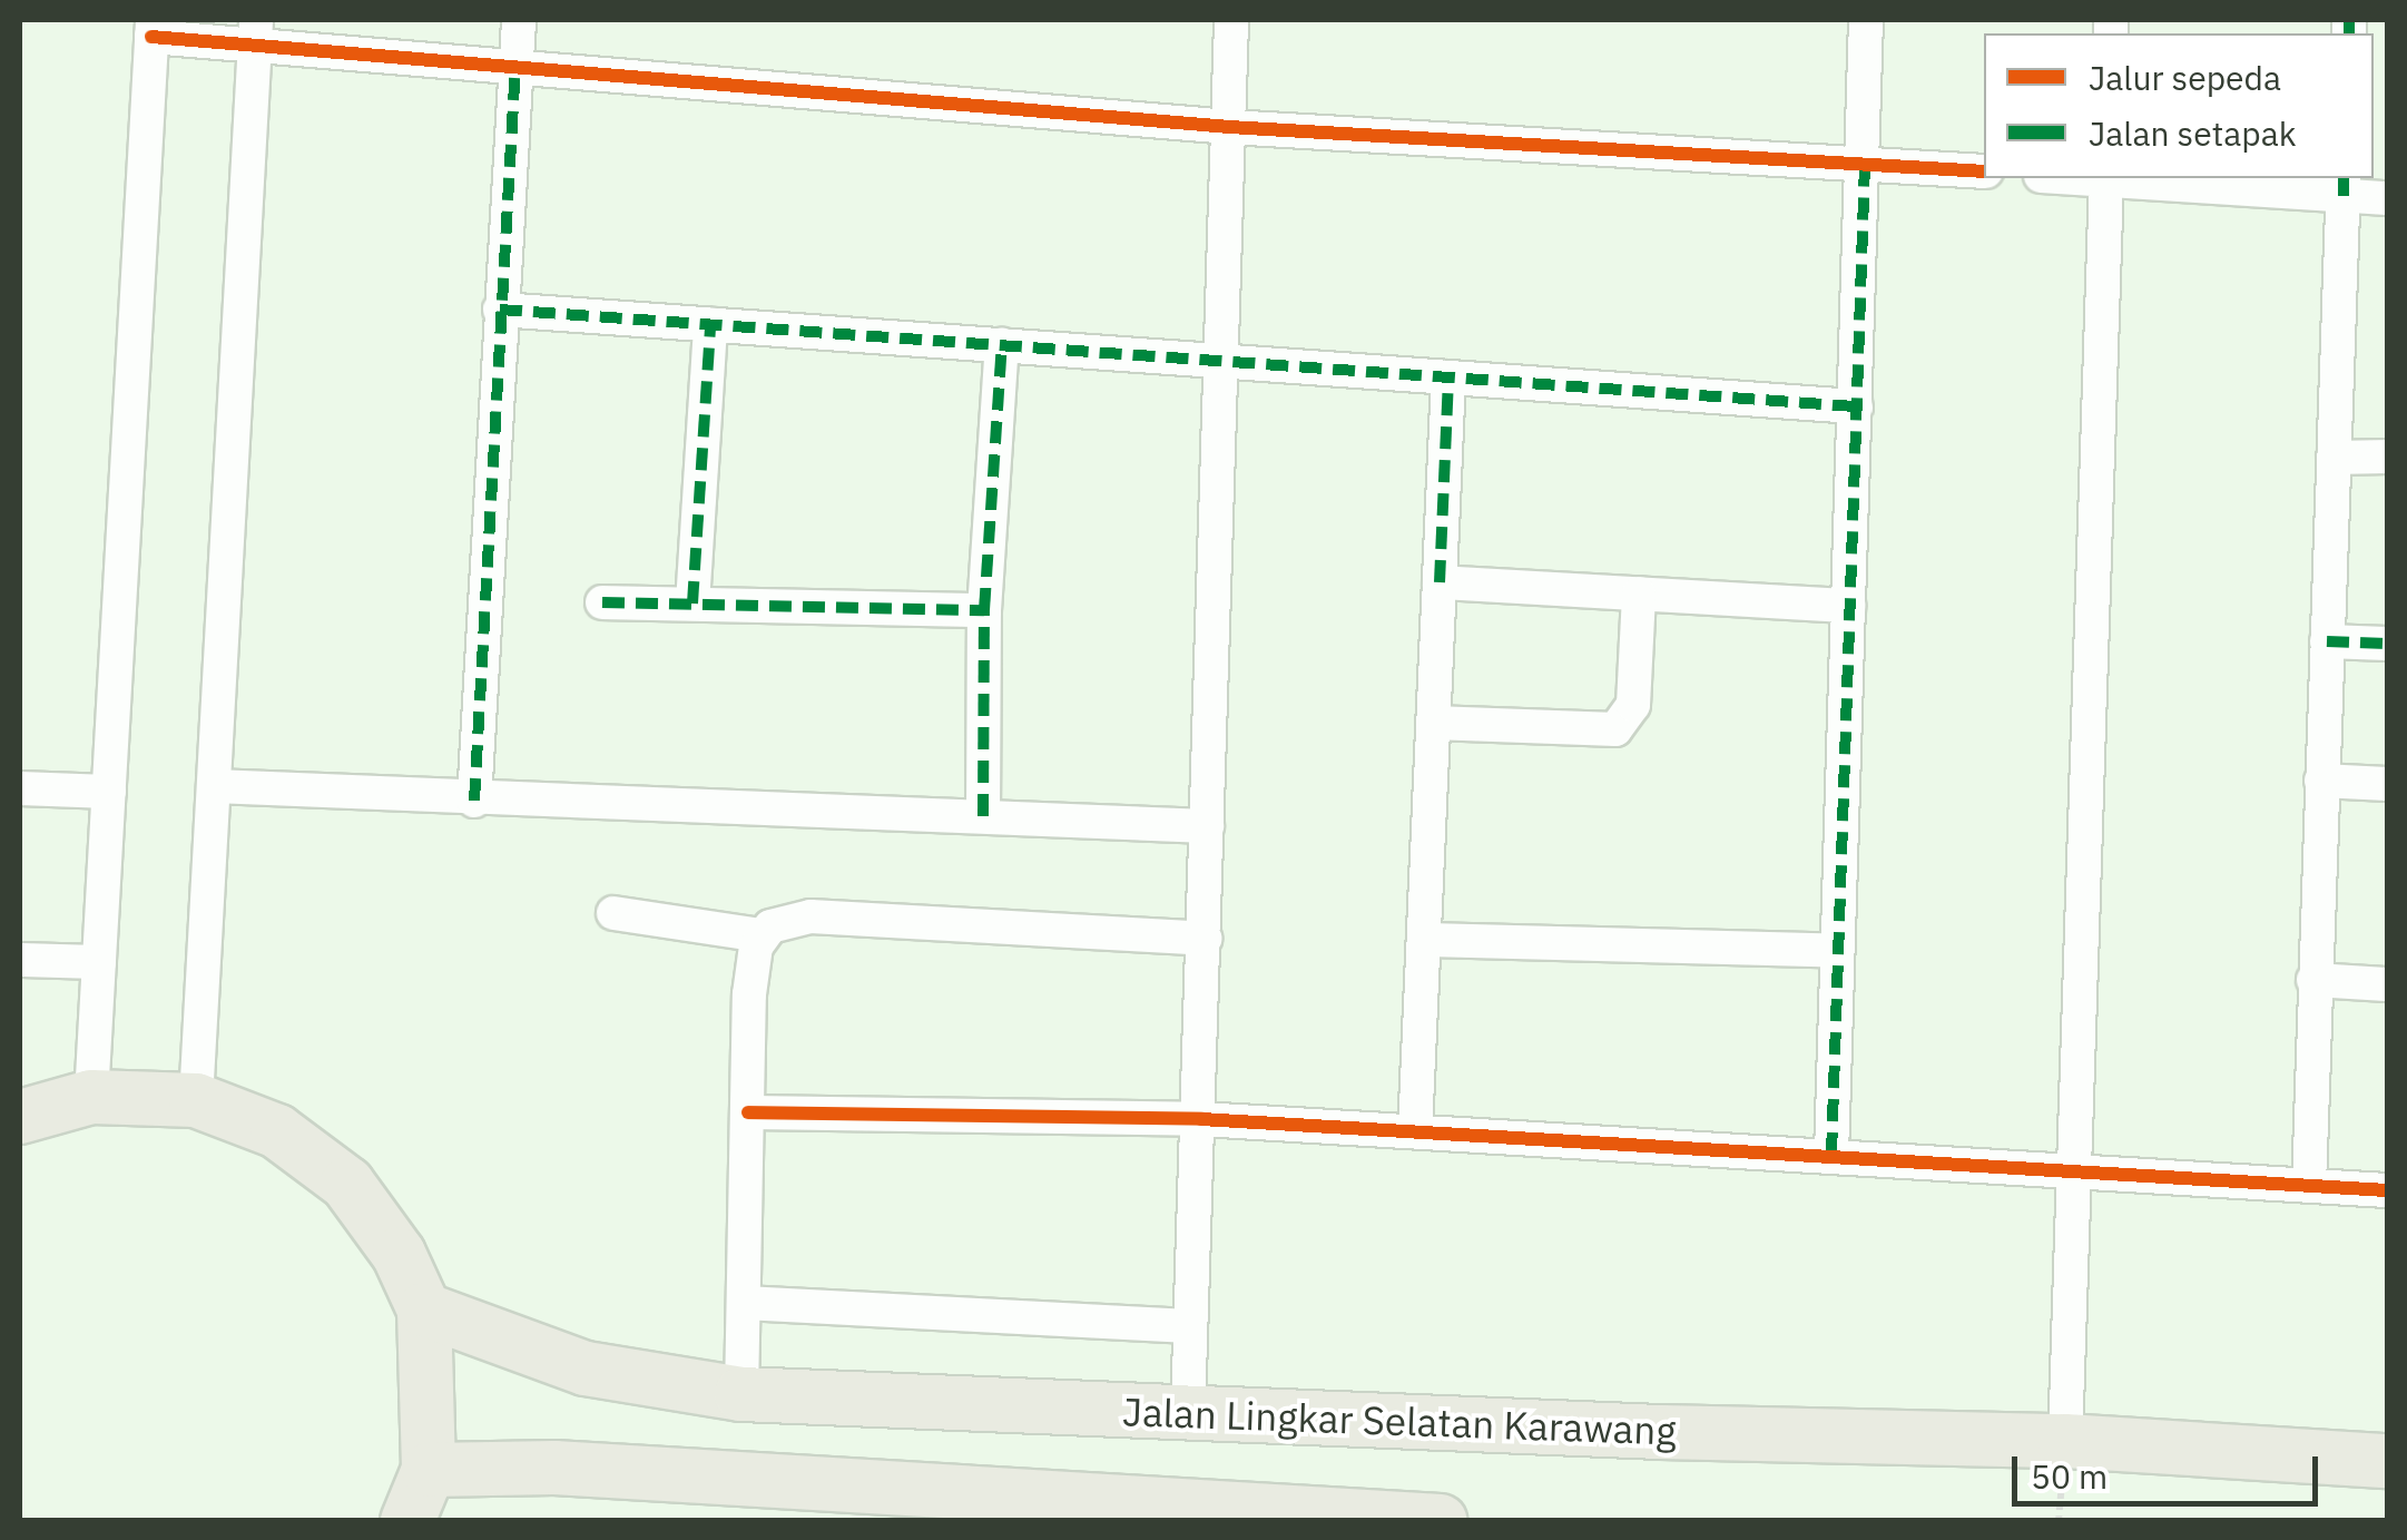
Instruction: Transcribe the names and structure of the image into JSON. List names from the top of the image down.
{
  "streets": {
    "main road": ["Jalan Lingkar Selatan Karawang"]
  },
  "legend": ["Jalur sepeda", "Jalan setapak"],
  "scale_bar": "50 m"
}
